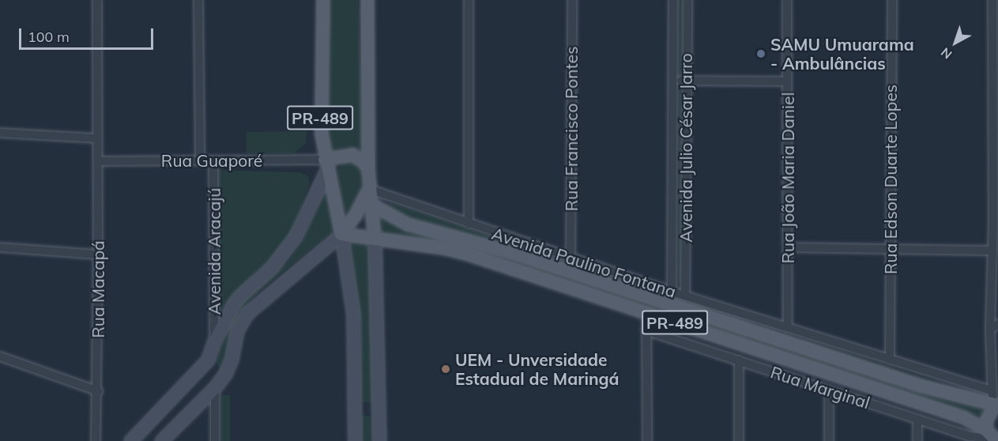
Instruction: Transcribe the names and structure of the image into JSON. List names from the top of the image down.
{
  "streets": {
    "main road": ["PR-489"],
    "street": [
      "Rua Francisco Pontes",
      "Avenida Julio César Jarro",
      "Rua Guaporé",
      "Rua João Maria Daniel",
      "Rua Edson Duarte Lopes",
      "Avenida Aracajú",
      "Avenida Paulino Fontana",
      "Rua Macapá",
      "Rua Marginal"
    ]
  },
  "crossings": [
    ["PR-489", "Rua Guaporé"],
    ["PR-489", "Avenida Paulino Fontana"],
    ["PR-489", "Rua Marginal"],
    ["Rua Francisco Pontes", "Avenida Paulino Fontana"],
    ["Avenida Julio César Jarro", "Avenida Paulino Fontana"],
    ["Rua Guaporé", "Avenida Aracajú"],
    ["Rua Guaporé", "Rua Macapá"],
    ["Rua João Maria Daniel", "Avenida Paulino Fontana"],
    ["Rua Edson Duarte Lopes", "Avenida Paulino Fontana"]
  ],
  "places": ["SAMU Umuarama - Ambulâncias", "UEM - Unversidade Estadual de Maringá"],
  "scale_bar": "100 m",
  "north": "bottom left"
}
